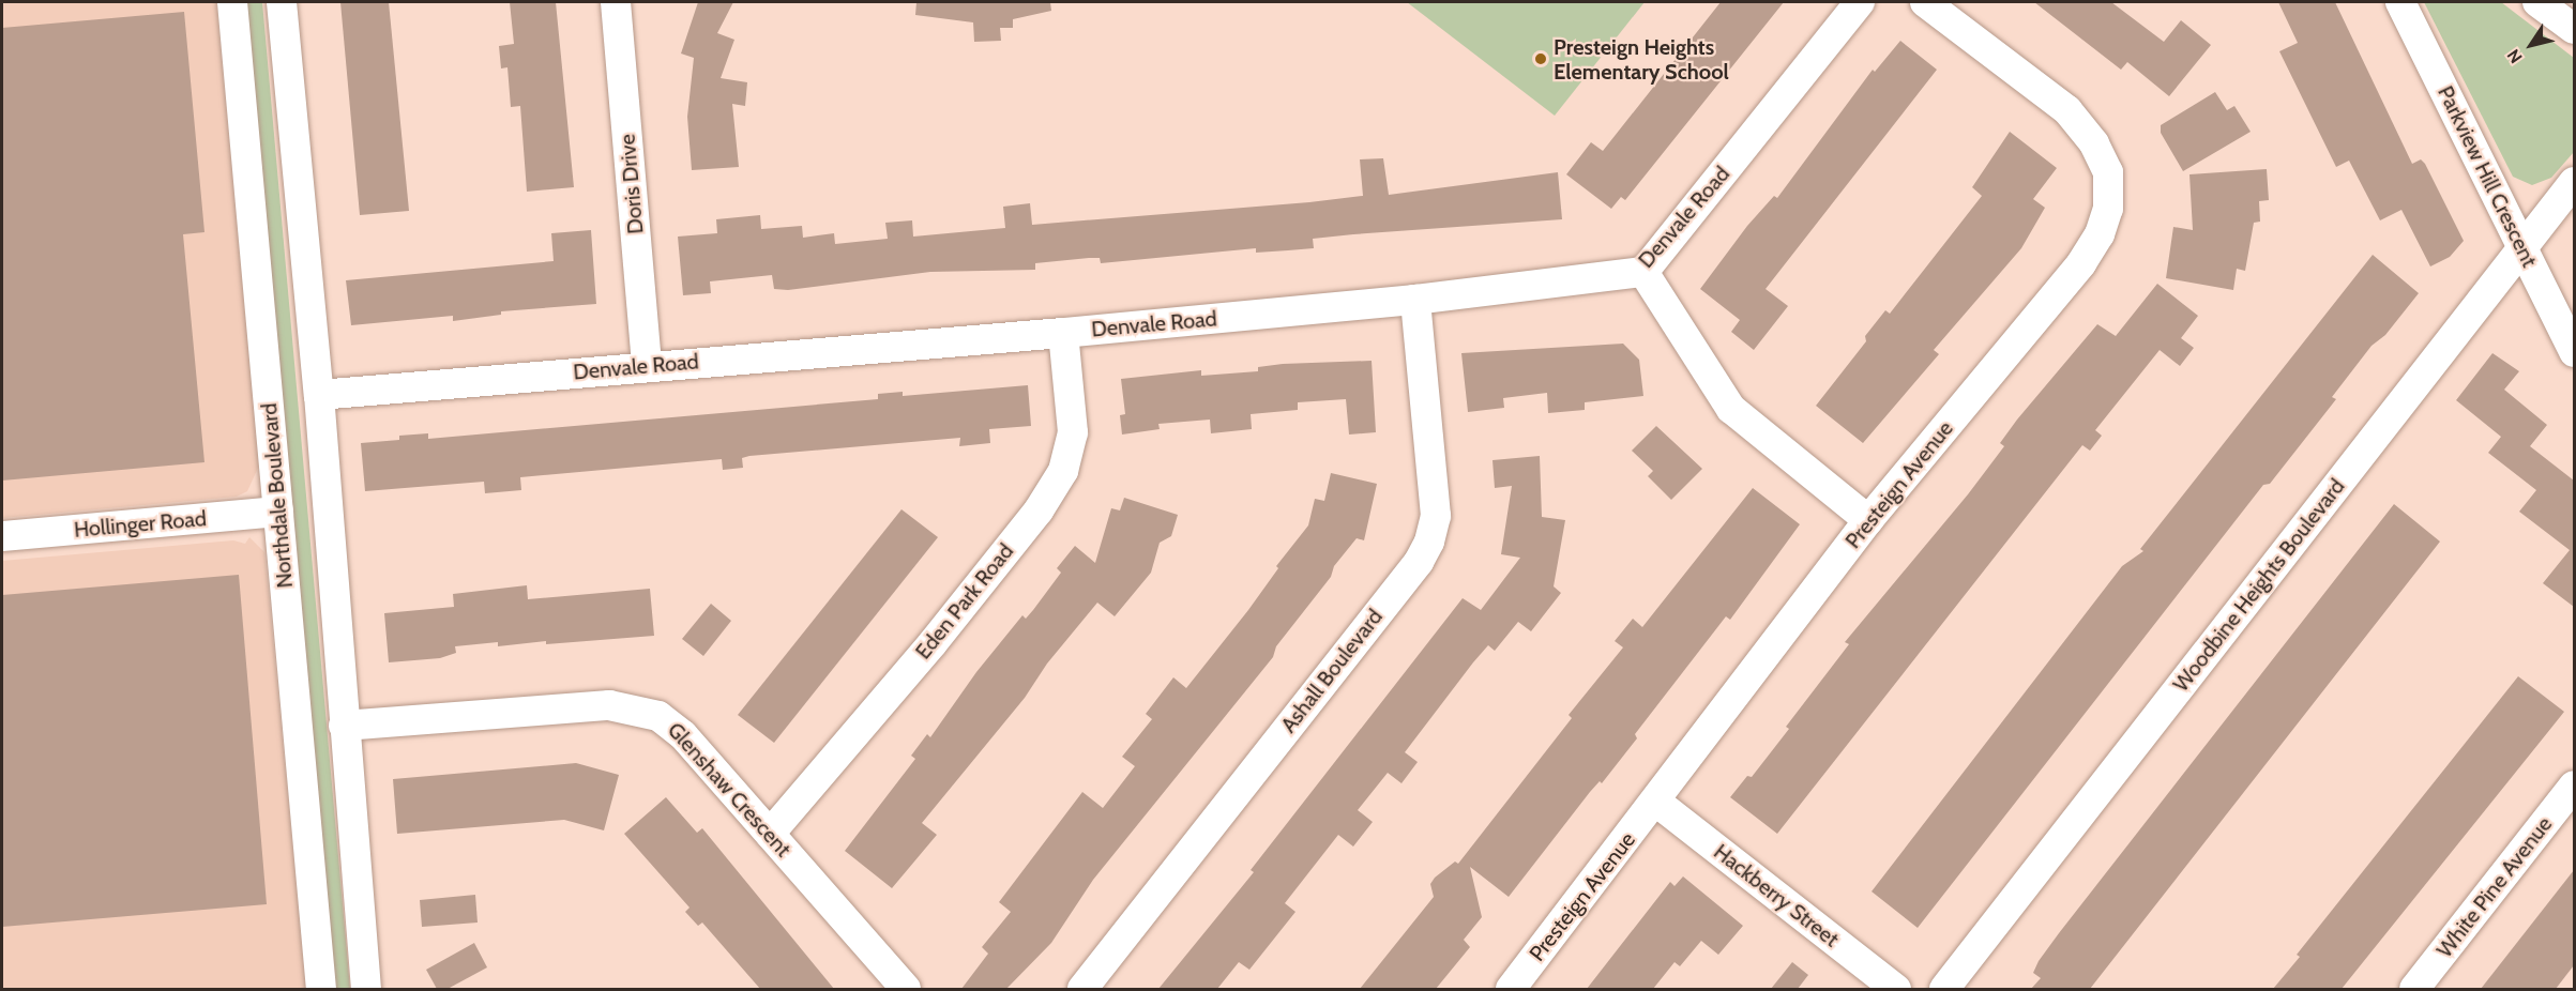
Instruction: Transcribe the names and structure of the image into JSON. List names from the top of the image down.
{
  "streets": {
    "street": [
      "Parkview Hill Crescent",
      "Doris Drive",
      "Denvale Road",
      "Presteign Avenue",
      "Northdale Boulevard",
      "Hollinger Road",
      "Woodbine Heights Boulevard",
      "Eden Park Road",
      "Ashall Boulevard",
      "Glenshaw Crescent",
      "White Pine Avenue",
      "Hackberry Street"
    ]
  },
  "crossings": [
    ["Parkview Hill Crescent", "Woodbine Heights Boulevard"],
    ["Doris Drive", "Denvale Road"],
    ["Denvale Road", "Eden Park Road"],
    ["Denvale Road", "Ashall Boulevard"],
    ["Presteign Avenue", "Hackberry Street"],
    ["Northdale Boulevard", "Hollinger Road"],
    ["Eden Park Road", "Glenshaw Crescent"]
  ],
  "places": ["Presteign Heights Elementary School"],
  "north": "bottom left"
}
